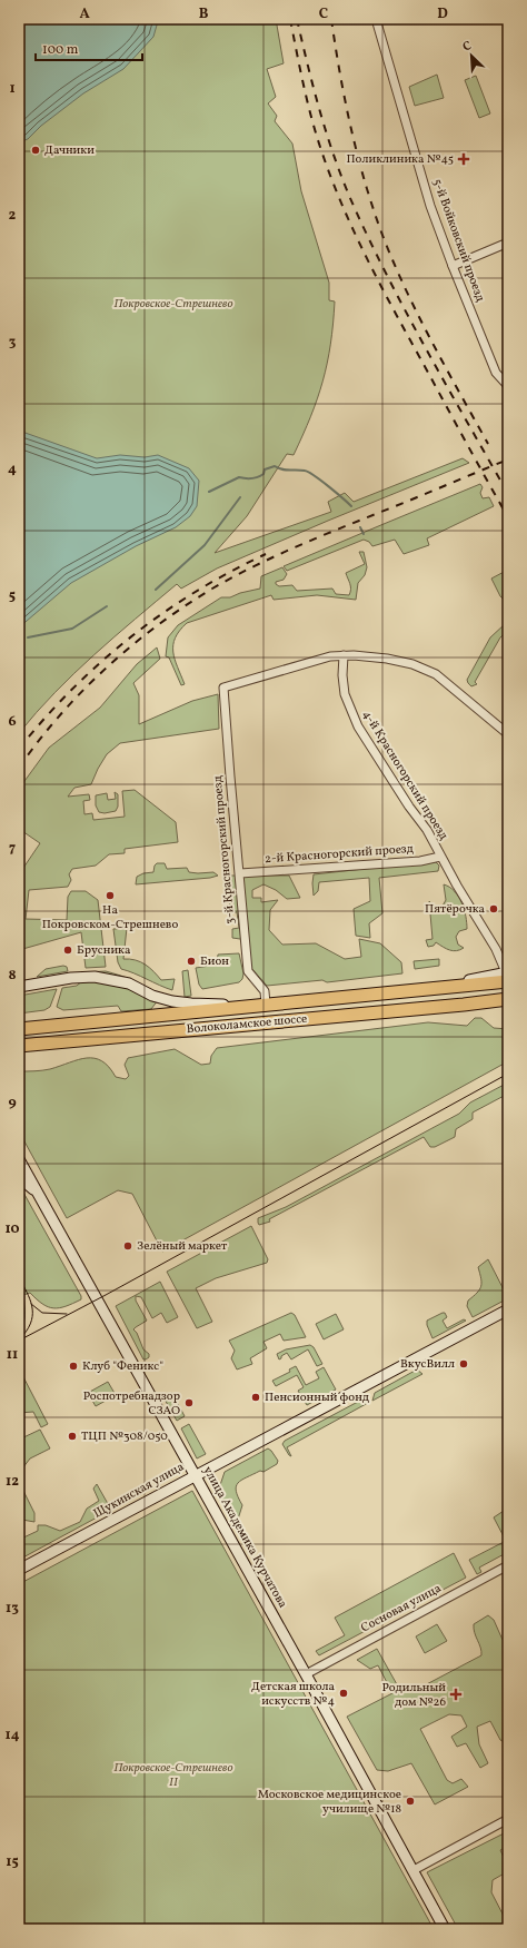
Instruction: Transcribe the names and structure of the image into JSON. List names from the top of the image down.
{
  "streets": {
    "main road": ["Волоколамское шоссе", "Щукинская улица", "улица Академика Курчатова"],
    "street": [
      "5-й Войковский проезд",
      "4-й Красногорский проезд",
      "3-й Красногорский проезд",
      "2-й Красногорский проезд",
      "Сосновая улица"
    ]
  },
  "crossings": [
    ["4-й Красногорский проезд", "3-й Красногорский проезд"],
    ["4-й Красногорский проезд", "2-й Красногорский проезд"],
    ["4-й Красногорский проезд", "Волоколамское шоссе"],
    ["3-й Красногорский проезд", "2-й Красногорский проезд"],
    ["3-й Красногорский проезд", "Волоколамское шоссе"],
    ["Щукинская улица", "улица Академика Курчатова"],
    ["улица Академика Курчатова", "Сосновая улица"]
  ],
  "parks": ["Покровское-Стрешнево", "Покровское-Стрешнево II"],
  "places": {
    "other": [
      "Дачники",
      "На Покровском-Стрешнево",
      "Пятёрочка",
      "Брусника",
      "Бион",
      "Зелёный маркет",
      "ВкусВилл",
      "Клуб \"Феникс\"",
      "Пенсионный фонд",
      "Роспотребнадзор СЗАО",
      "ТЦП №308/050",
      "Детская школа искусств №4",
      "Московское медицинское училище №18"
    ],
    "health": ["Поликлиника №45", "Родильный дом №26"]
  },
  "scale_bar": "100 m",
  "north": "top left",
  "grid": {
    "columns": [
      "A",
      "B",
      "C",
      "D"
    ],
    "rows": [
      "1",
      "2",
      "3",
      "4",
      "5",
      "6",
      "7",
      "8",
      "9",
      "10",
      "11",
      "12",
      "13",
      "14",
      "15"
    ]
  }
}
